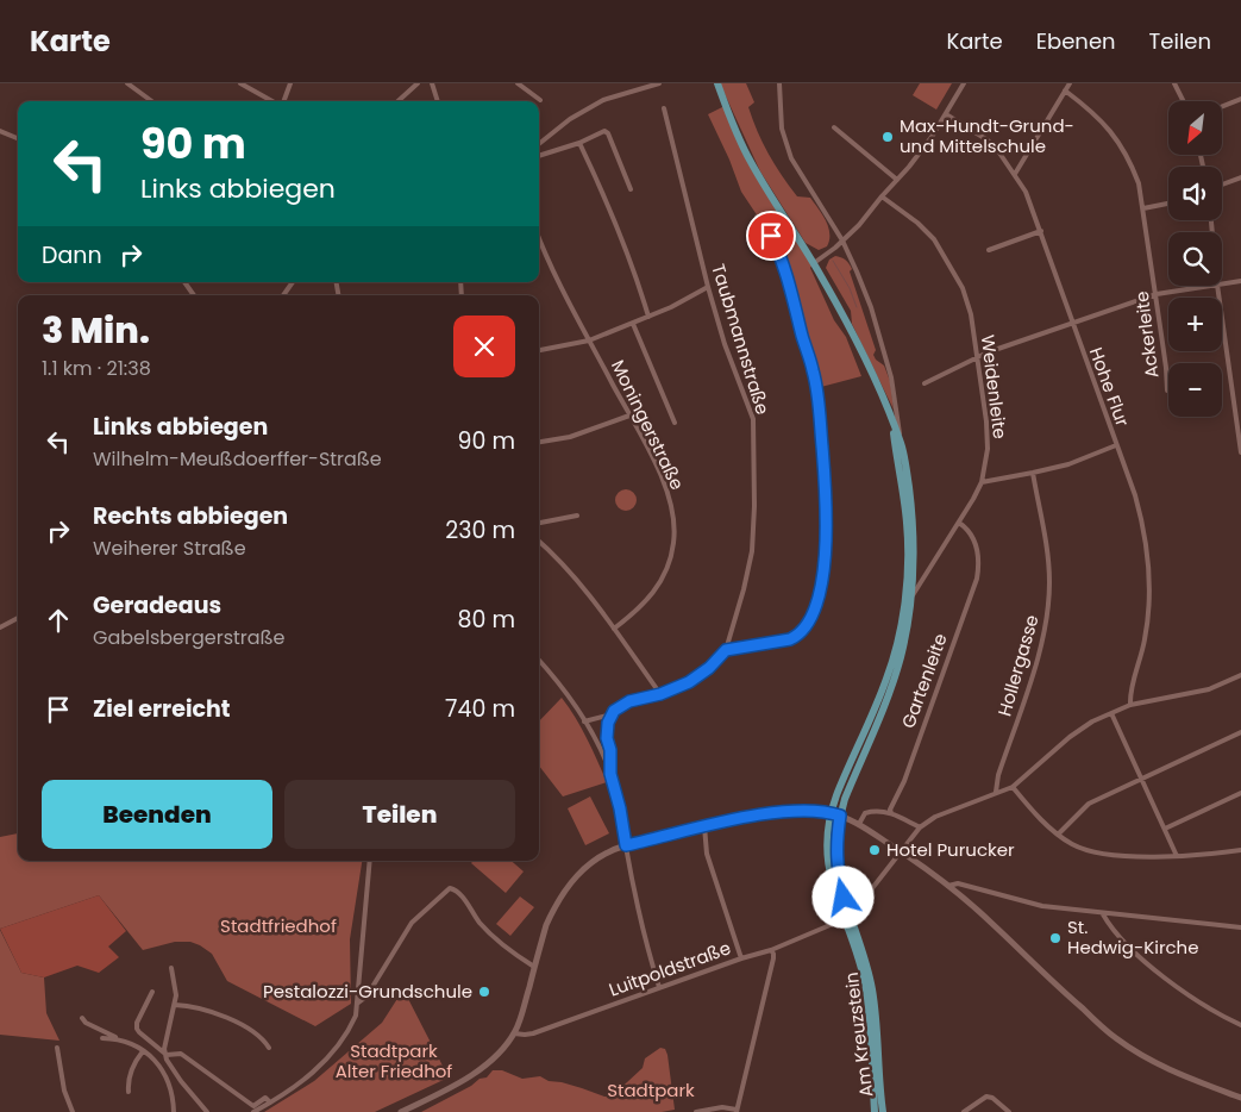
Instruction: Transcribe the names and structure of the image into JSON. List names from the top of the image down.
{
  "streets": {
    "main road": ["Am Kreuzstein"],
    "street": [
      "Ackerleite",
      "Taubmannstraße",
      "Weidenleite",
      "Hohe Flur",
      "Moningerstraße",
      "Hollergasse",
      "Gartenleite",
      "Luitpoldstraße"
    ]
  },
  "crossings": [
    ["Weidenleite", "Gartenleite"],
    ["Weidenleite", "Am Kreuzstein"]
  ],
  "parks": ["Stadtfriedhof", "Stadtpark Alter Friedhof", "Stadtpark"],
  "places": [
    "Max-Hundt-Grund- und Mittelschule",
    "Hotel Purucker",
    "St. Hedwig-Kirche",
    "Pestalozzi-Grundschule"
  ],
  "north": "bottom left",
  "page": {
    "header": "Karte",
    "nav": ["Karte", "Ebenen", "Teilen"],
    "map_buttons": ["+", "−"],
    "turn": ["90 m", "Links abbiegen"],
    "then": "Dann",
    "heading": ["3 Min.", "1.1 km · 21:38"],
    "list": [
      {
        "name": "Links abbiegen",
        "note": "Wilhelm-Meußdoerffer-Straße",
        "value": "90 m"
      },
      {
        "name": "Rechts abbiegen",
        "note": "Weiherer Straße",
        "value": "230 m"
      },
      {
        "name": "Geradeaus",
        "note": "Gabelsbergerstraße",
        "value": "80 m"
      },
      {
        "name": "Ziel erreicht",
        "value": "740 m"
      }
    ],
    "buttons": ["Beenden", "Teilen"]
  }
}
